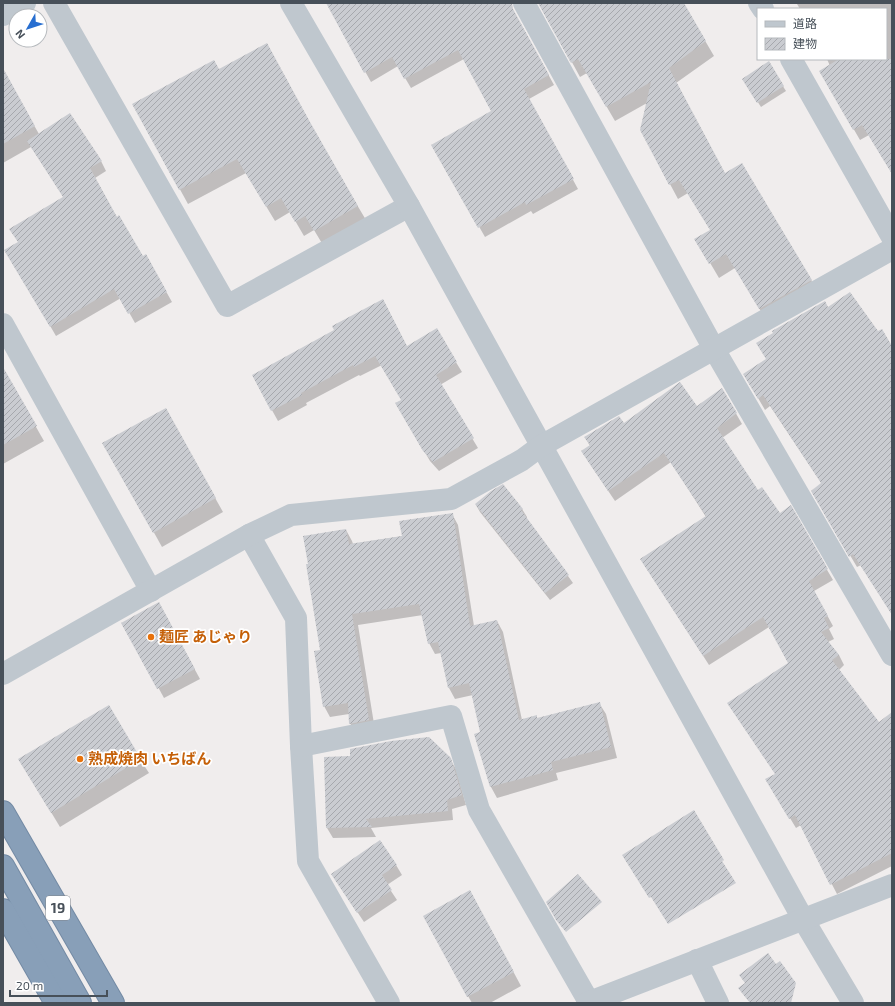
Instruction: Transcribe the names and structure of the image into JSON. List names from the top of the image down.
{
  "streets": {
    "highway": ["19"]
  },
  "places": ["麺匠 あじゃり", "熟成焼肉 いちばん"],
  "legend": ["道路", "建物"],
  "scale_bar": "20 m",
  "north": "bottom left"
}
